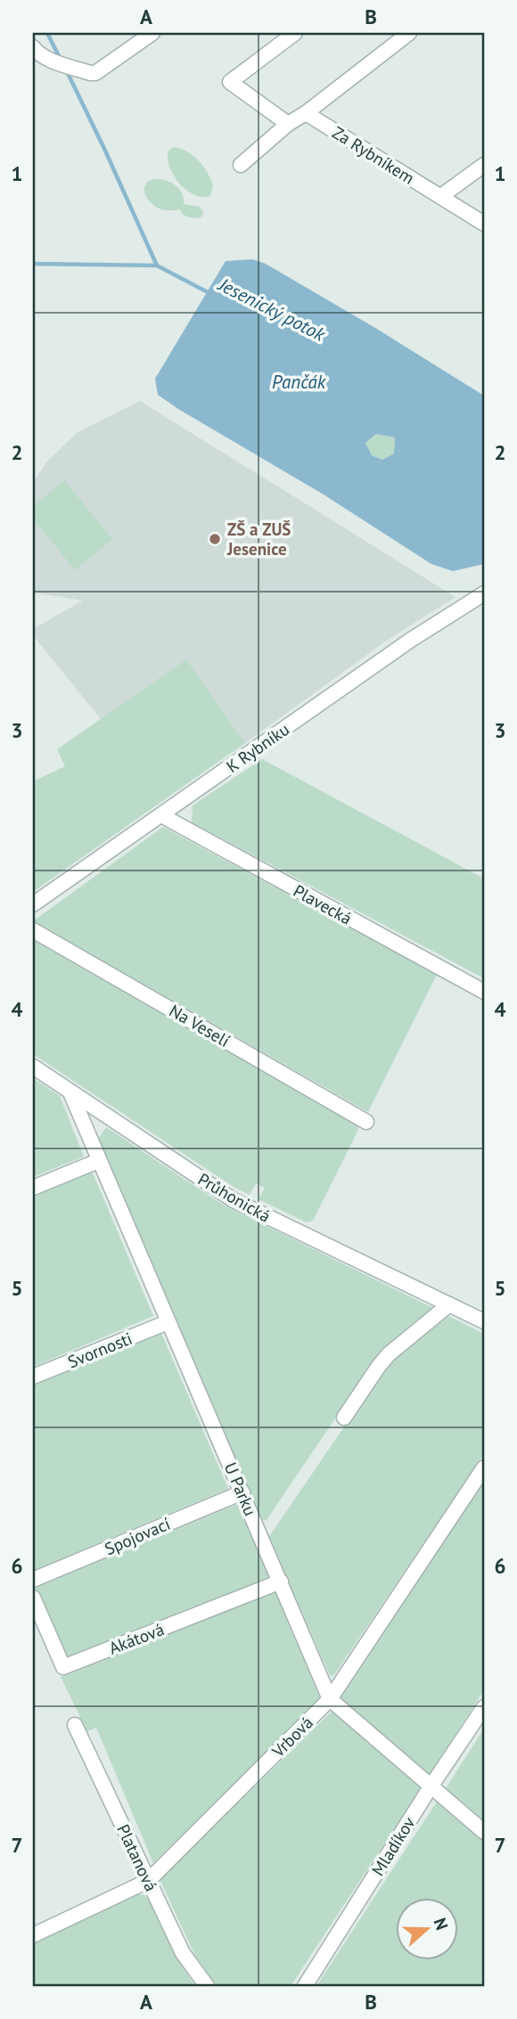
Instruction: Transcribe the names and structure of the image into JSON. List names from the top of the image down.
{
  "streets": {
    "street": [
      "Za Rybníkem",
      "K Rybníku",
      "Plavecká",
      "Na Veselí",
      "Průhonická",
      "Svornosti",
      "U Parku",
      "Spojovací",
      "Akátová",
      "Vrbová",
      "Mladíkov",
      "Platanová"
    ]
  },
  "crossings": [
    ["K Rybníku", "Plavecká"],
    ["Průhonická", "U Parku"],
    ["Svornosti", "U Parku"],
    ["U Parku", "Spojovací"],
    ["U Parku", "Akátová"],
    ["U Parku", "Vrbová"],
    ["U Parku", "Mladíkov"],
    ["Vrbová", "Platanová"]
  ],
  "water": ["Jesenický potok", "Pančák"],
  "places": ["ZŠ a ZUŠ Jesenice"],
  "north": "right",
  "grid": {
    "columns": ["A", "B"],
    "rows": [
      "1",
      "2",
      "3",
      "4",
      "5",
      "6",
      "7"
    ]
  }
}
